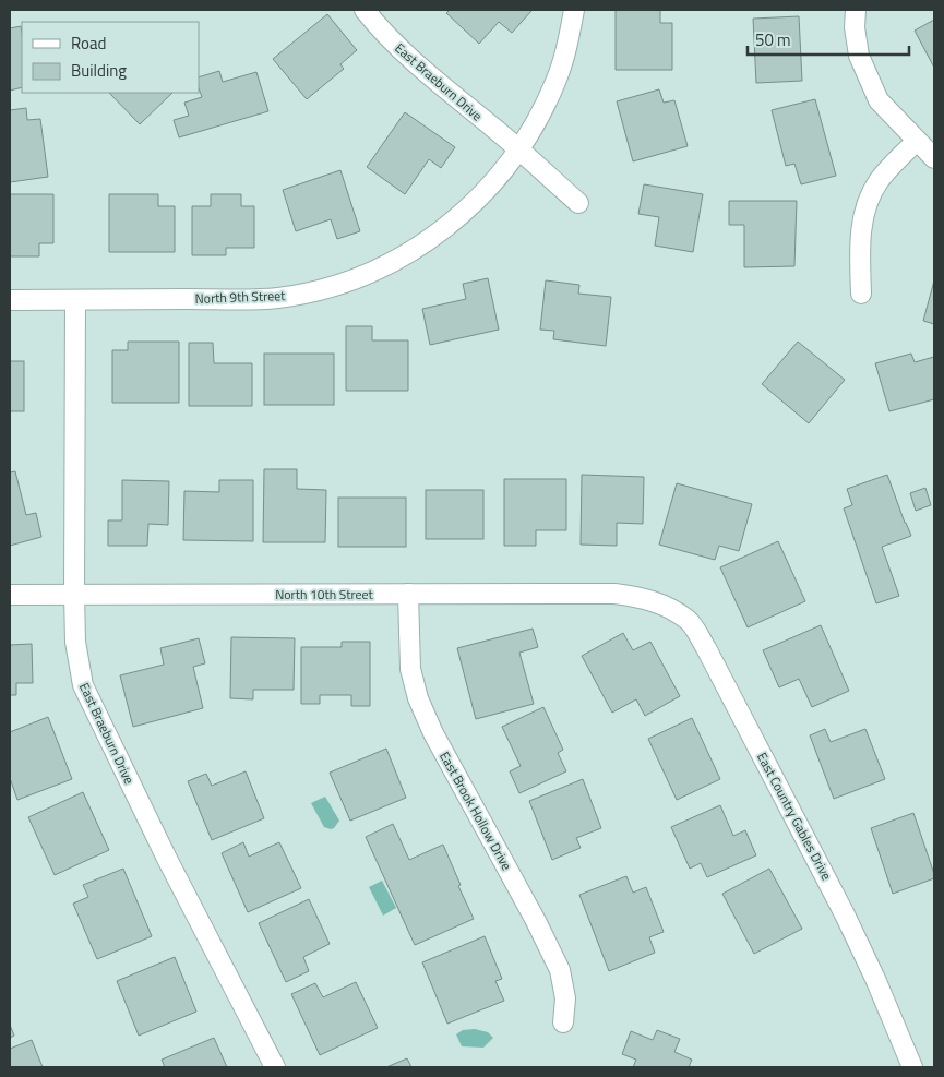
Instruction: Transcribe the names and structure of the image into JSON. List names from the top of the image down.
{
  "streets": {
    "street": [
      "East Braeburn Drive",
      "North 9th Street",
      "North 10th Street",
      "East Brook Hollow Drive",
      "East Country Gables Drive"
    ]
  },
  "crossings": [
    ["East Braeburn Drive", "North 9th Street"],
    ["East Braeburn Drive", "North 10th Street"],
    ["North 10th Street", "East Brook Hollow Drive"],
    ["North 10th Street", "East Country Gables Drive"]
  ],
  "legend": ["Road", "Building"],
  "scale_bar": "50 m"
}
